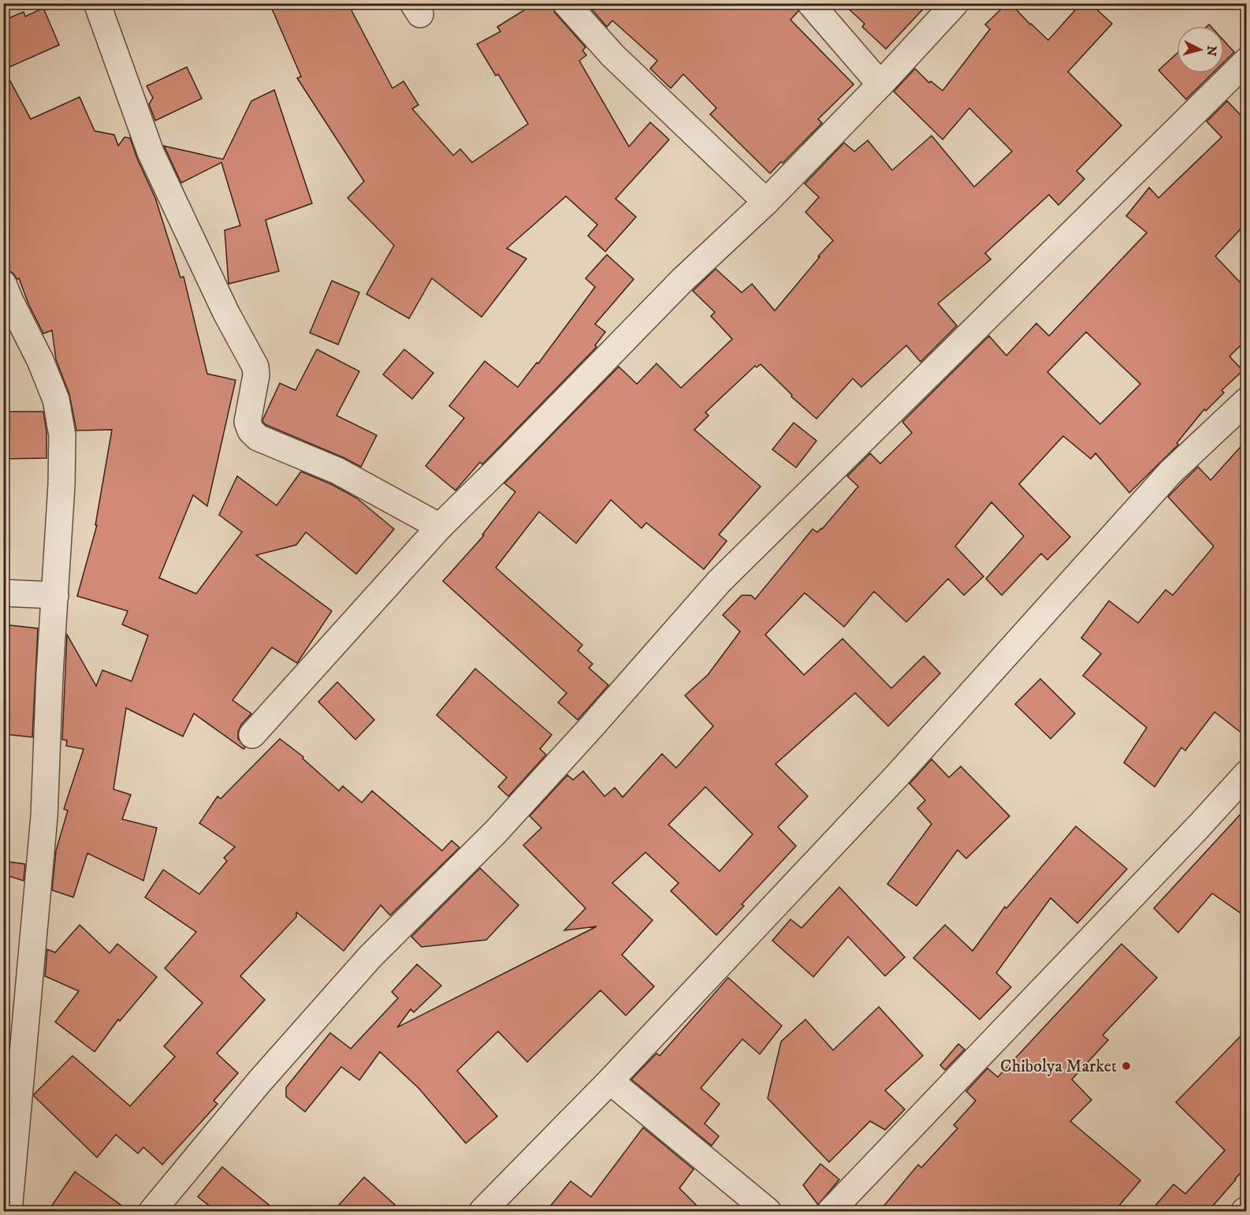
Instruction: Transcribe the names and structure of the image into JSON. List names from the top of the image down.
{
  "places": ["Chibolya Market"],
  "north": "right"
}
